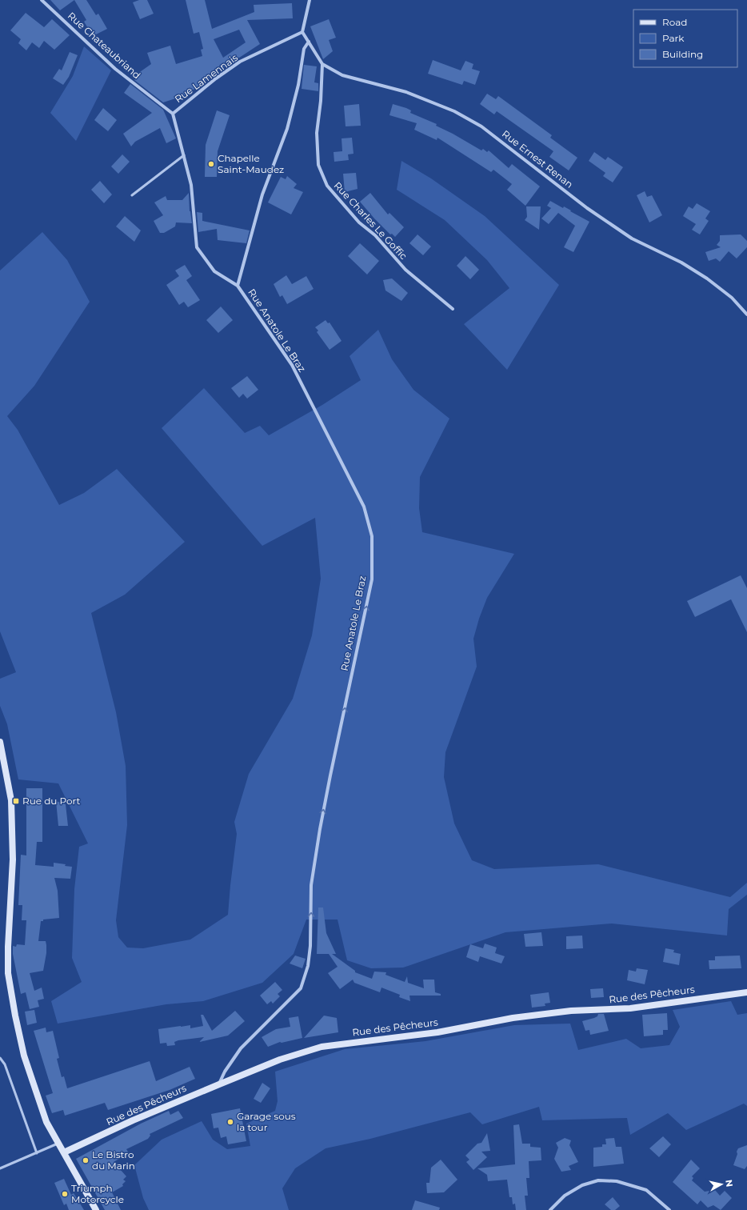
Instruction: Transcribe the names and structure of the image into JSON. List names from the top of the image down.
{
  "streets": {
    "street": [
      "Rue Chateaubriand",
      "Rue Lamennais",
      "Rue Ernest Renan",
      "Rue Charles Le Goffic",
      "Rue Anatole Le Braz",
      "Rue des Pêcheurs"
    ]
  },
  "crossings": [
    ["Rue Chateaubriand", "Rue Lamennais"],
    ["Rue Lamennais", "Rue Ernest Renan"],
    ["Rue Ernest Renan", "Rue Charles Le Goffic"],
    ["Rue Ernest Renan", "Rue Anatole Le Braz"],
    ["Rue Anatole Le Braz", "Rue des Pêcheurs"]
  ],
  "one_way": ["Rue Anatole Le Braz"],
  "places": {
    "other": [
      "Chapelle Saint-Maudez",
      "Garage sous la tour",
      "Le Bistro du Marin",
      "Triumph Motorcycle"
    ],
    "transit": ["Rue du Port"]
  },
  "legend": ["Road", "Park", "Building"],
  "north": "right"
}
